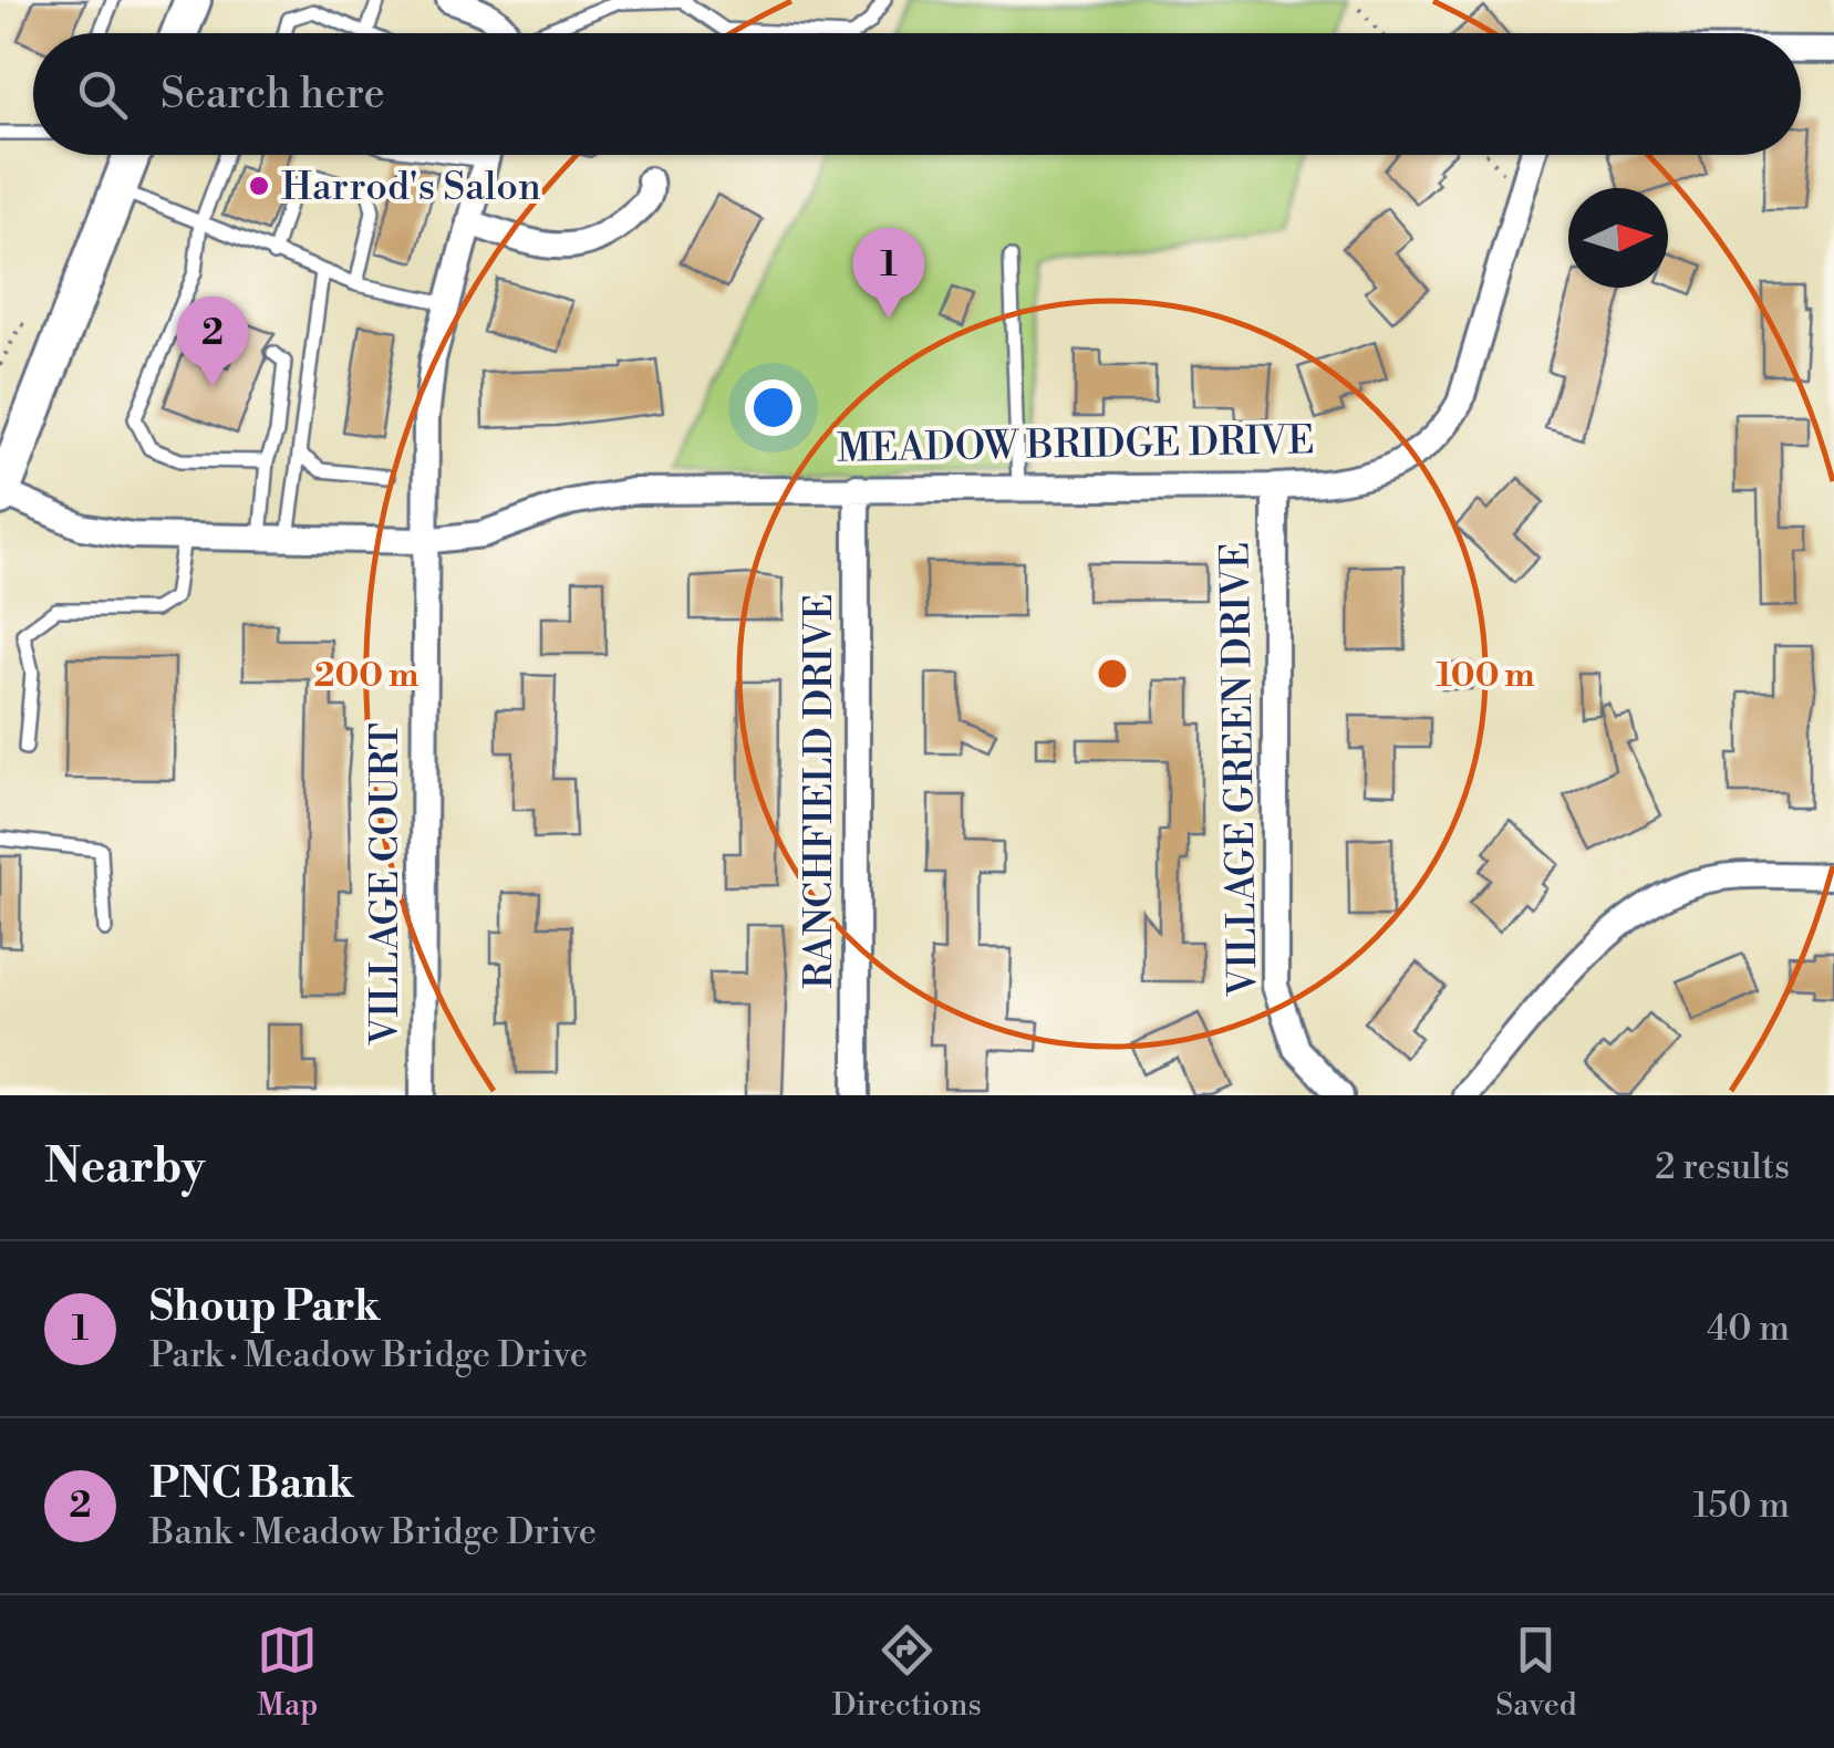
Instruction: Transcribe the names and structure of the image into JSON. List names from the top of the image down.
{
  "streets": {
    "street": [
      "MEADOW BRIDGE DRIVE",
      "VILLAGE GREEN DRIVE",
      "RANCHFIELD DRIVE",
      "VILLAGE COURT"
    ]
  },
  "crossings": [
    ["MEADOW BRIDGE DRIVE", "VILLAGE GREEN DRIVE"],
    ["MEADOW BRIDGE DRIVE", "RANCHFIELD DRIVE"],
    ["MEADOW BRIDGE DRIVE", "VILLAGE COURT"]
  ],
  "places": ["Harrod's Salon"],
  "north": "right",
  "page": {
    "search": "Search here",
    "pins": ["1", "2"],
    "heading": ["Nearby", "2 results"],
    "list": [
      {
        "mark": "1",
        "name": "Shoup Park",
        "note": "Park · Meadow Bridge Drive",
        "value": "40 m"
      },
      {
        "mark": "2",
        "name": "PNC Bank",
        "note": "Bank · Meadow Bridge Drive",
        "value": "150 m"
      }
    ],
    "nav": ["Map", "Directions", "Saved"]
  },
  "rings": ["100 m", "200 m"]
}
